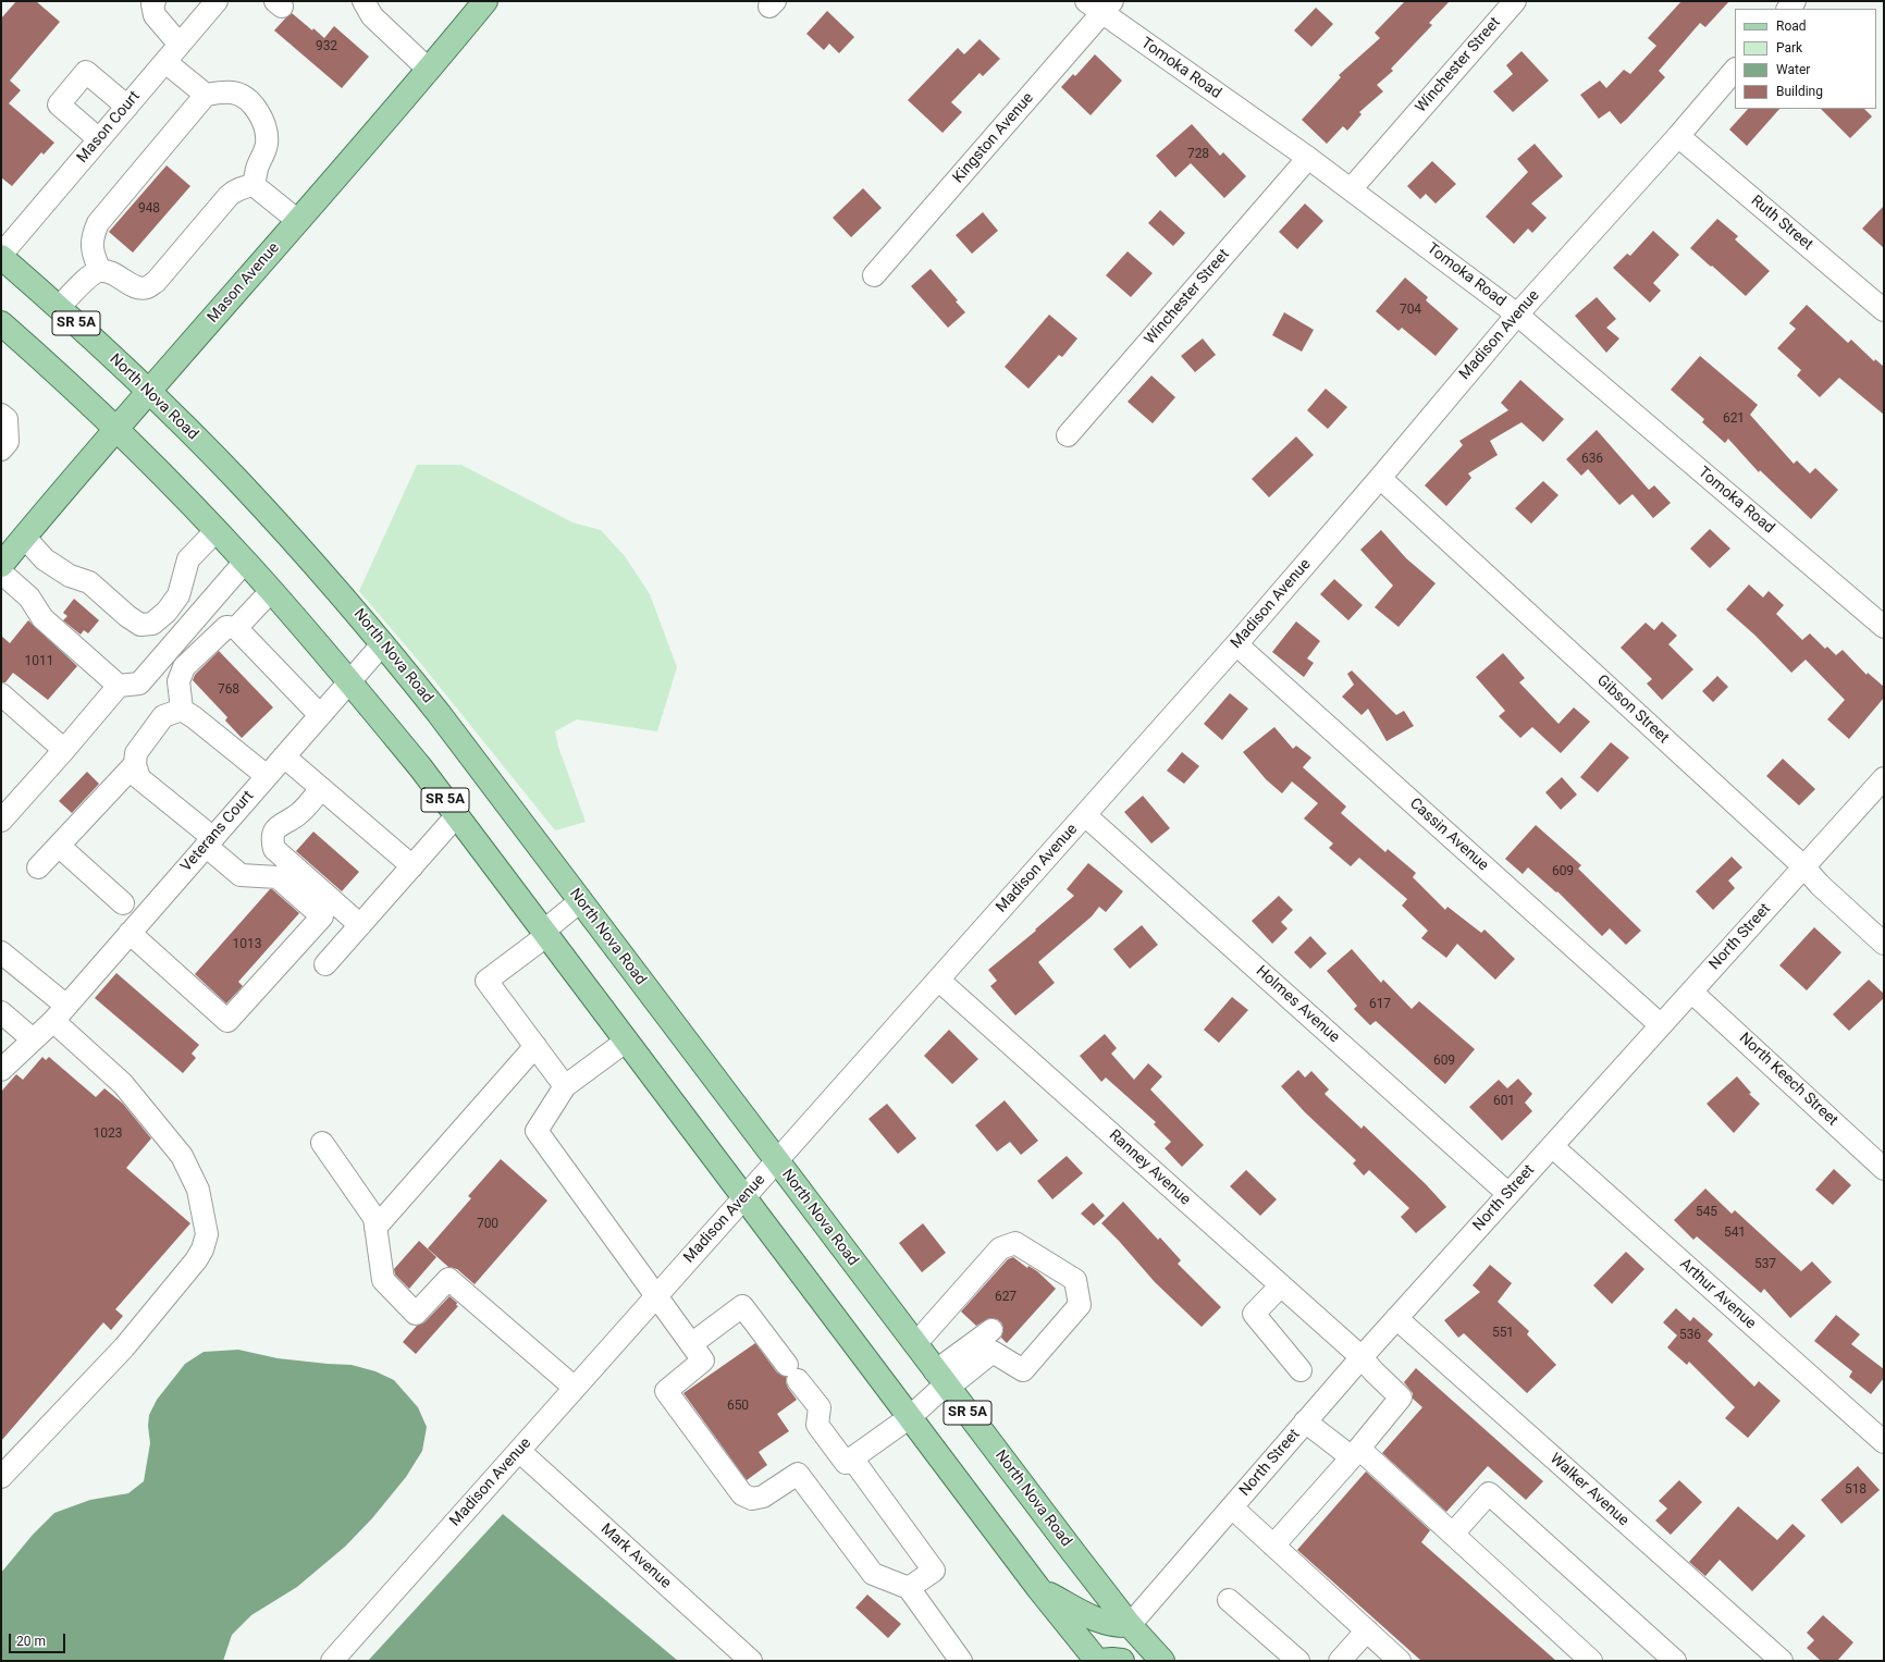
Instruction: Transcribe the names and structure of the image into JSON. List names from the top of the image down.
{
  "streets": {
    "main road": ["Mason Avenue", "SR 5A", "North Nova Road"],
    "street": [
      "Winchester Street",
      "Tomoka Road",
      "Mason Court",
      "Kingston Avenue",
      "Ruth Street",
      "Madison Avenue",
      "Gibson Street",
      "Veterans Court",
      "Cassin Avenue",
      "North Street",
      "Holmes Avenue",
      "North Keech Street",
      "Ranney Avenue",
      "Arthur Avenue",
      "Walker Avenue",
      "Mark Avenue"
    ]
  },
  "crossings": [
    ["Winchester Street", "Tomoka Road"],
    ["Tomoka Road", "Kingston Avenue"],
    ["Tomoka Road", "Madison Avenue"],
    ["Mason Court", "North Nova Road"],
    ["Ruth Street", "Madison Avenue"],
    ["Mason Avenue", "SR 5A"],
    ["Mason Avenue", "North Nova Road"],
    ["SR 5A", "Madison Avenue"],
    ["SR 5A", "Veterans Court"],
    ["Madison Avenue", "North Nova Road"],
    ["Madison Avenue", "Gibson Street"],
    ["Madison Avenue", "Cassin Avenue"],
    ["Madison Avenue", "Holmes Avenue"],
    ["Madison Avenue", "Ranney Avenue"],
    ["Madison Avenue", "Mark Avenue"],
    ["North Nova Road", "Veterans Court"],
    ["North Nova Road", "North Street"],
    ["Gibson Street", "North Street"],
    ["Cassin Avenue", "North Street"],
    ["North Street", "Holmes Avenue"],
    ["North Street", "North Keech Street"],
    ["North Street", "Ranney Avenue"],
    ["North Street", "Arthur Avenue"],
    ["North Street", "Walker Avenue"]
  ],
  "house_numbers": [
    "932",
    "728",
    "948",
    "704",
    "621",
    "636",
    "1011",
    "768",
    "609",
    "1013",
    "617",
    "609",
    "601",
    "1023",
    "545",
    "700",
    "541",
    "537",
    "627",
    "551",
    "536",
    "650",
    "518"
  ],
  "legend": [
    "Road",
    "Park",
    "Water",
    "Building"
  ],
  "scale_bar": "20 m"
}
